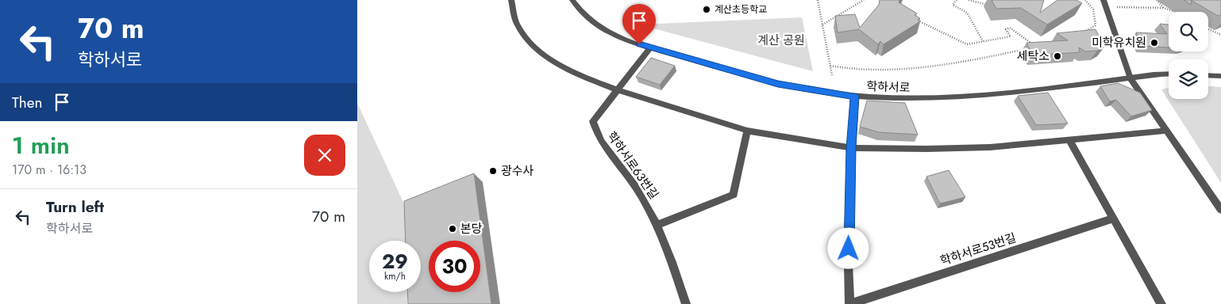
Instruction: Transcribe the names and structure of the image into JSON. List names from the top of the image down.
{
  "streets": {
    "street": ["학하서로", "학하서로63번길", "학하서로53번길"]
  },
  "crossings": [
    ["학하서로", "학하서로63번길"],
    ["학하서로", "학하서로53번길"]
  ],
  "parks": ["계산 공원"],
  "places": [
    "계산초등학교",
    "미학유치원",
    "세탁소",
    "광수사",
    "본당"
  ],
  "page": {
    "turn": ["70 m", "학하서로"],
    "then": "Then",
    "heading": ["1 min", "170 m · 16:13"],
    "list": [
      {
        "name": "Turn left",
        "note": "학하서로",
        "value": "70 m"
      }
    ],
    "speed": "29 km/h",
    "limit": "30"
  }
}
